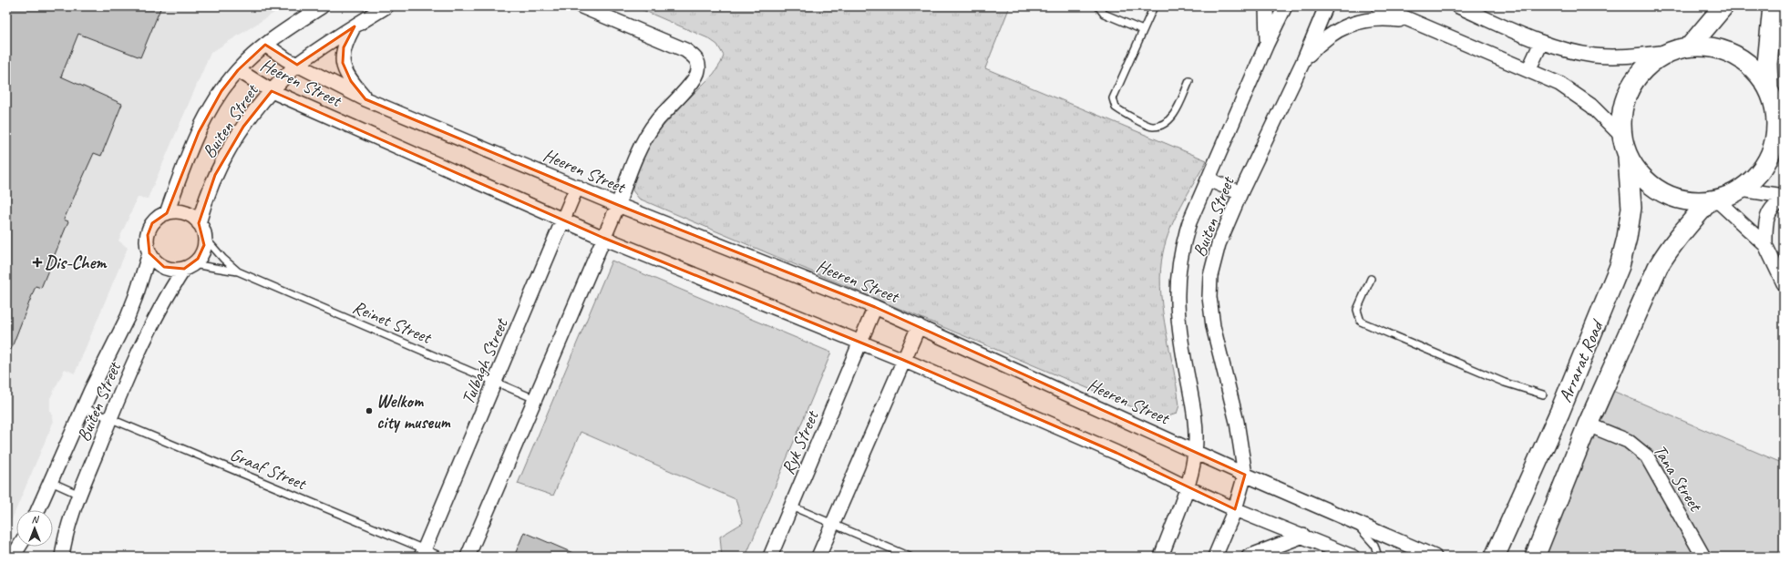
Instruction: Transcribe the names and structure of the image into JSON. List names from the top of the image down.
{
  "streets": {
    "street": [
      "Heeren Street",
      "Buiten Street",
      "Tulbagh Street",
      "Arrarat Road",
      "Ryk Street",
      "Tana Street"
    ],
    "lane": ["Reinet Street", "Graaf Street"]
  },
  "crossings": [
    ["Heeren Street", "Buiten Street"],
    ["Heeren Street", "Tulbagh Street"],
    ["Heeren Street", "Ryk Street"],
    ["Buiten Street", "Reinet Street"],
    ["Buiten Street", "Graaf Street"],
    ["Reinet Street", "Tulbagh Street"],
    ["Tulbagh Street", "Graaf Street"],
    ["Arrarat Road", "Tana Street"]
  ],
  "places": {
    "health": ["Dis-Chem"],
    "other": ["Welkom city museum"]
  },
  "north": "top"
}
